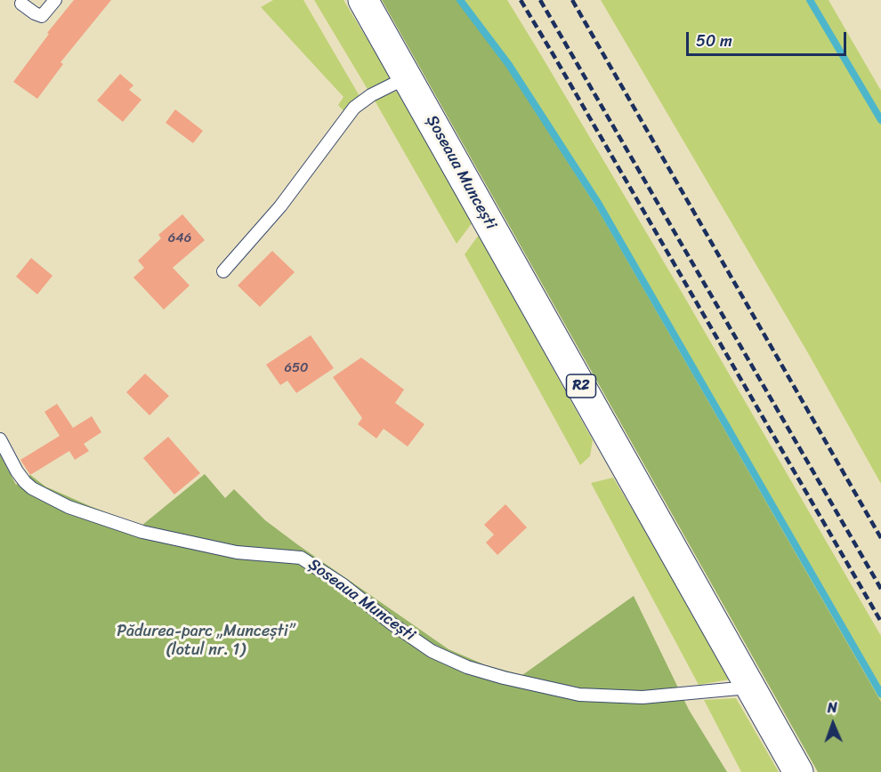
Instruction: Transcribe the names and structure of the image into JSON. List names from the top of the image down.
{
  "streets": {
    "main road": ["Șoseaua Muncești", "R2"]
  },
  "parks": ["Pădurea-parc „Muncești” (lotul nr. 1)"],
  "house_numbers": ["646", "650"],
  "scale_bar": "50 m",
  "north": "top"
}
